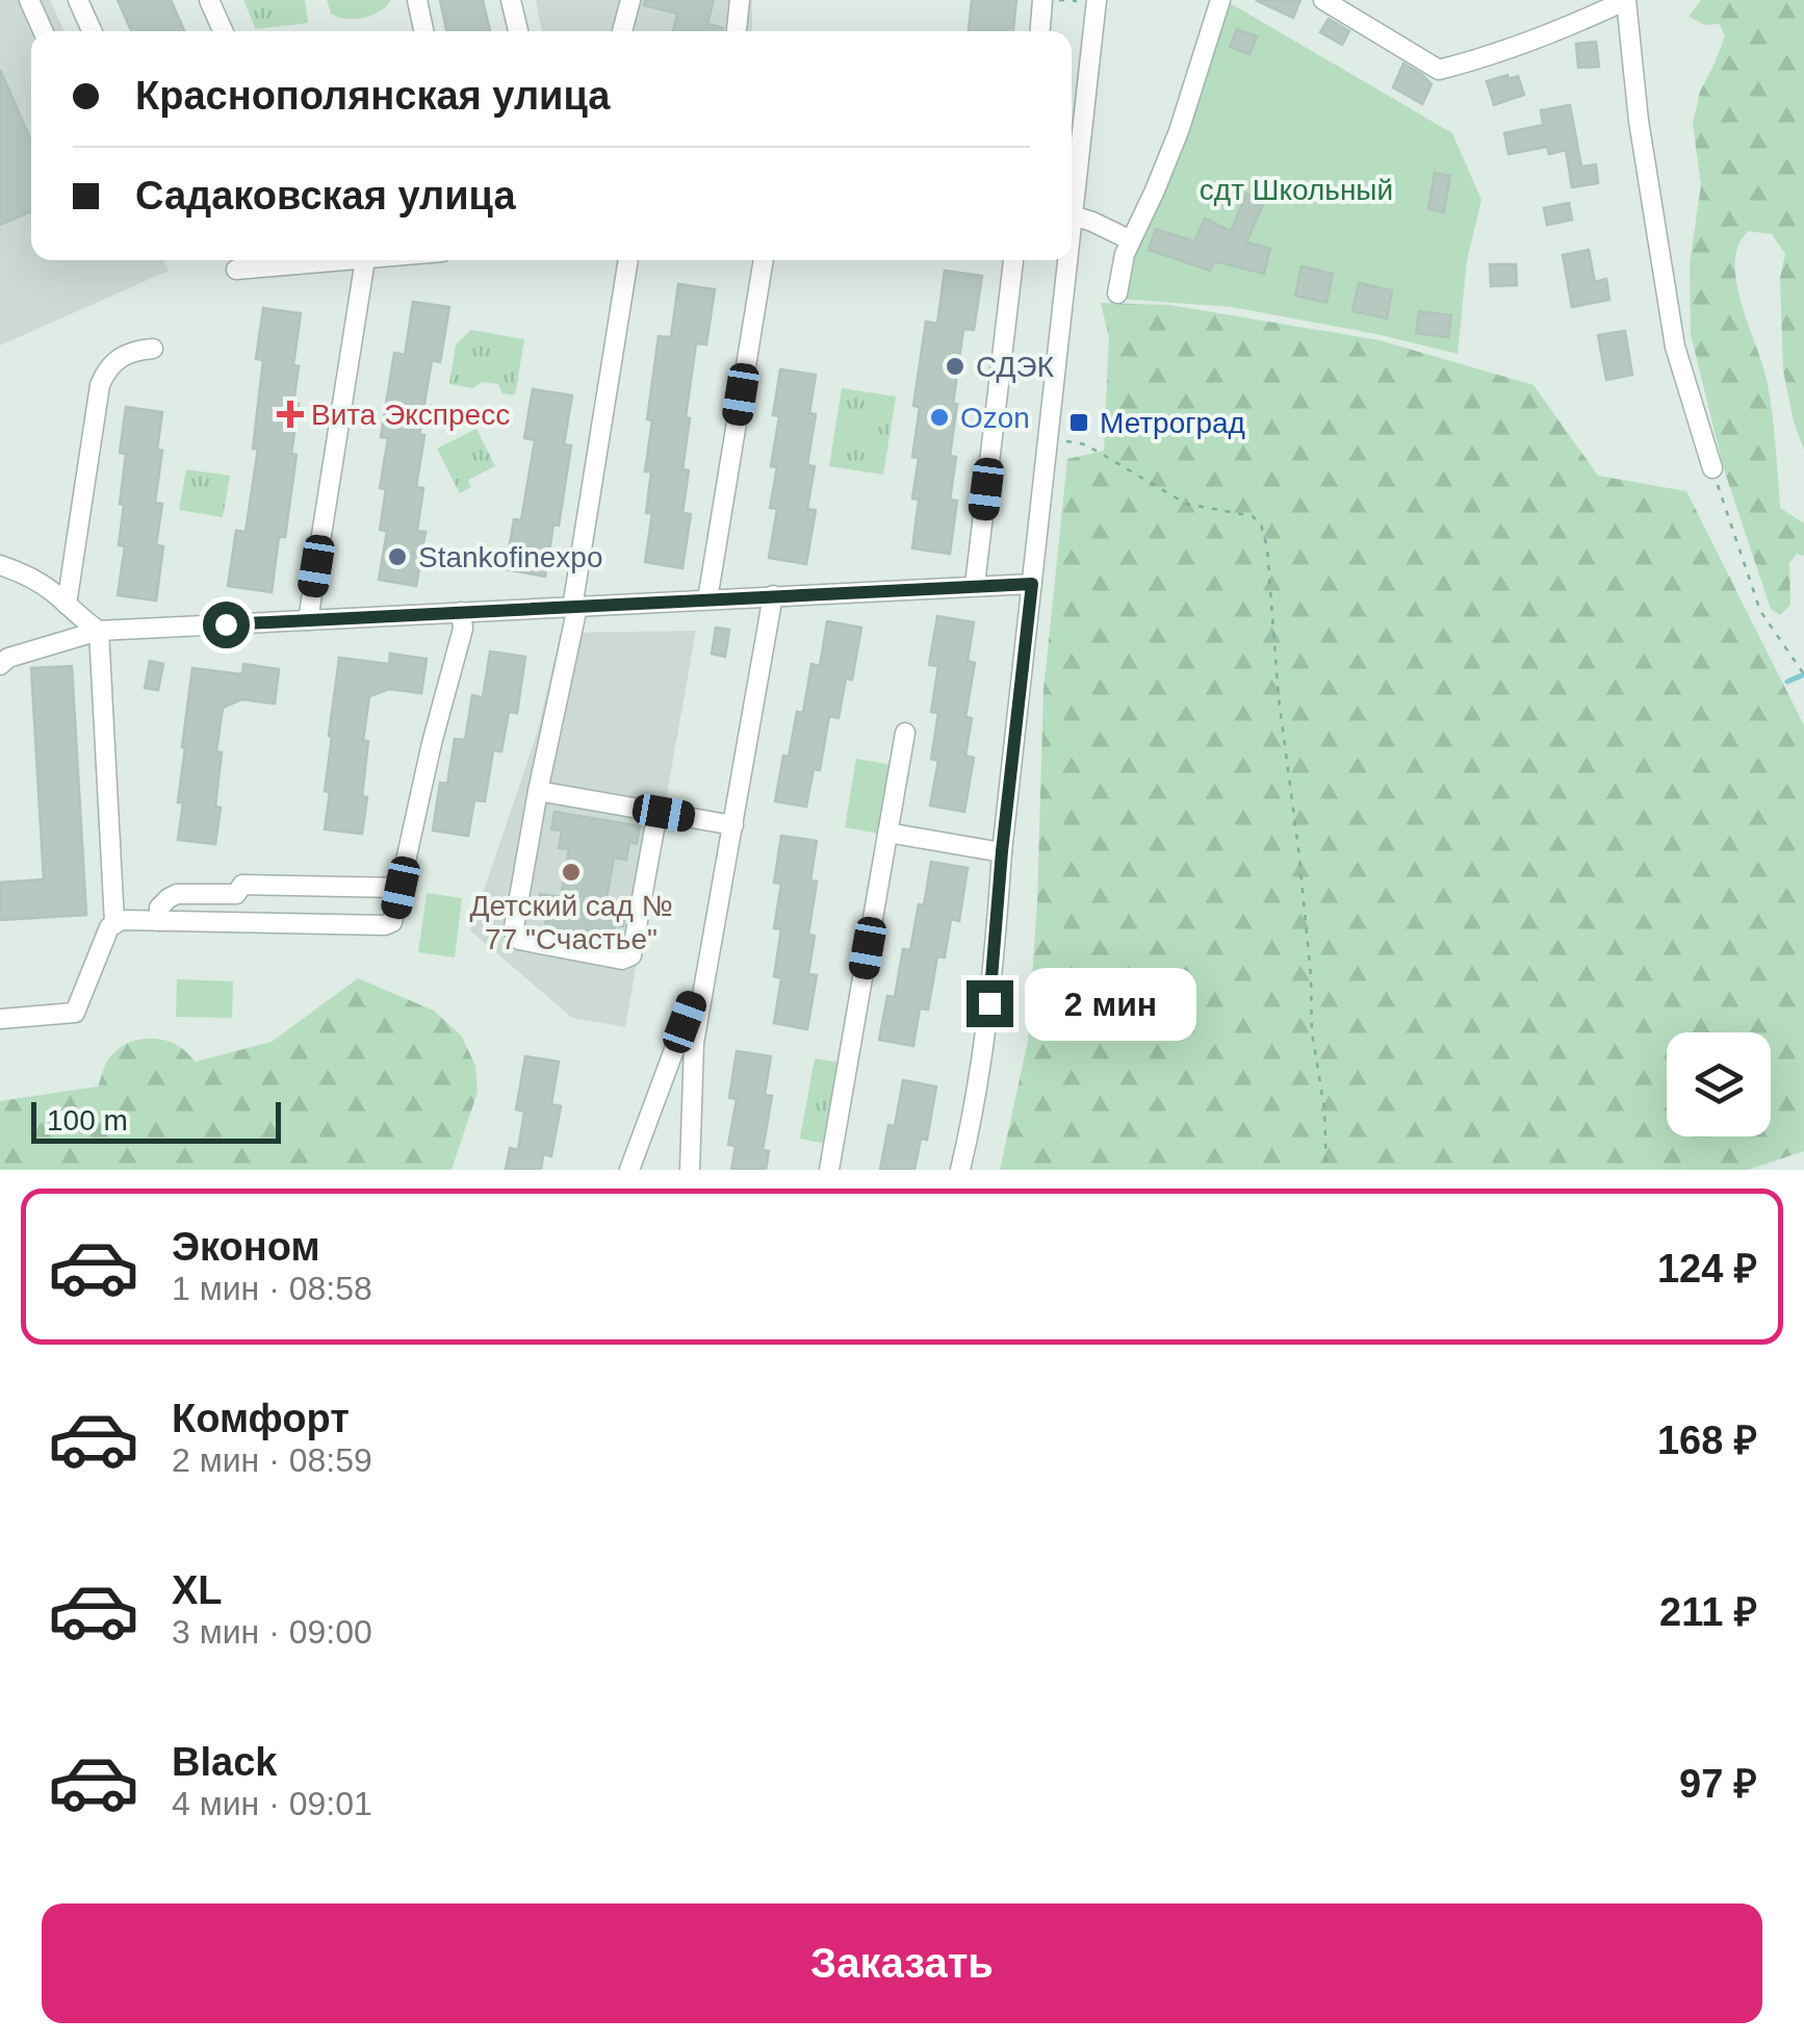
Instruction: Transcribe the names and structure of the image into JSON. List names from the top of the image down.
{
  "parks": ["сдт Школьный"],
  "places": {
    "other": [
      "СДЭК",
      "Ozon",
      "Stankofinexpo",
      "Детский сад № 77 \"Счастье\""
    ],
    "health": ["Вита Экспресс"],
    "transit": ["Метроград"]
  },
  "scale_bar": "100 m",
  "page": {
    "banner": ["Краснополянская улица", "Садаковская улица"],
    "bubble": "2 мин",
    "scale": "100 m",
    "list": [
      {
        "name": "Эконом",
        "note": "1 мин · 08:58",
        "value": "124 ₽"
      },
      {
        "name": "Комфорт",
        "note": "2 мин · 08:59",
        "value": "168 ₽"
      },
      {
        "name": "XL",
        "note": "3 мин · 09:00",
        "value": "211 ₽"
      },
      {
        "name": "Black",
        "note": "4 мин · 09:01",
        "value": "97 ₽"
      }
    ],
    "buttons": "Заказать"
  }
}
